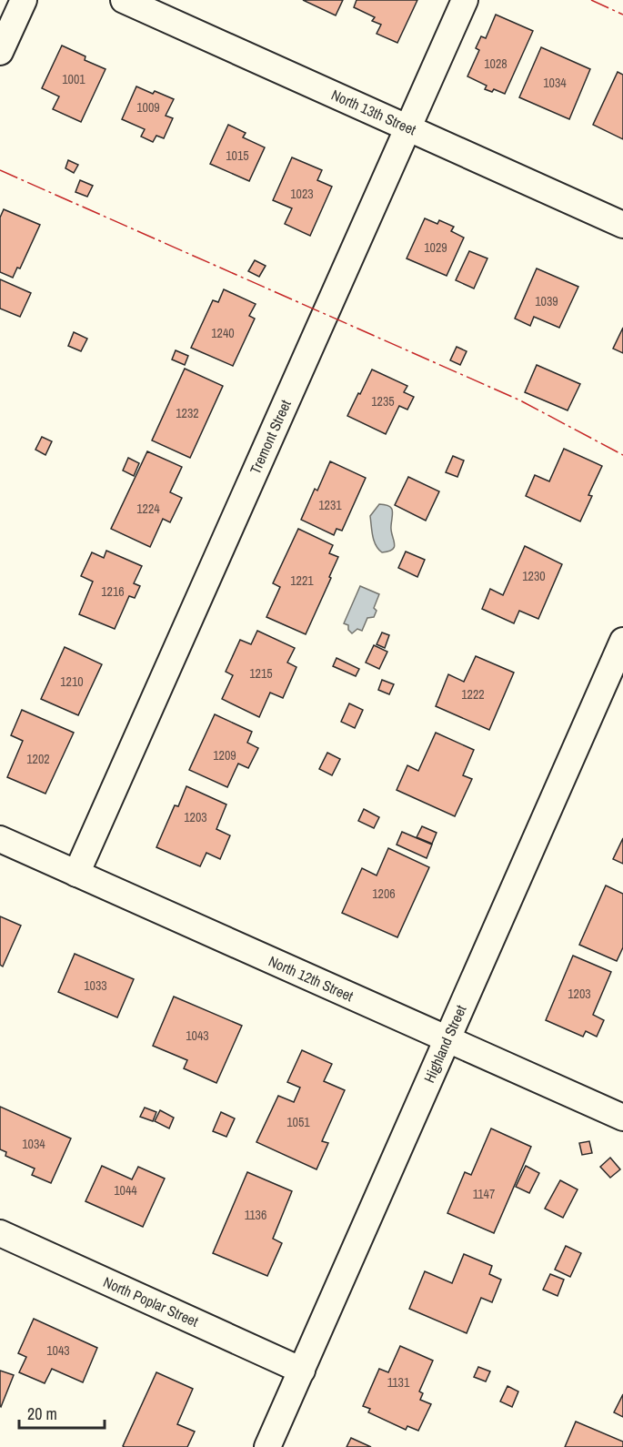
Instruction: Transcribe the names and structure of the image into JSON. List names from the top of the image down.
{
  "streets": {
    "street": [
      "North 13th Street",
      "Tremont Street",
      "North 12th Street",
      "Highland Street",
      "North Poplar Street"
    ]
  },
  "crossings": [
    ["North 13th Street", "Tremont Street"],
    ["Tremont Street", "North 12th Street"],
    ["North 12th Street", "Highland Street"],
    ["Highland Street", "North Poplar Street"]
  ],
  "house_numbers": [
    "1028",
    "1001",
    "1034",
    "1009",
    "1015",
    "1023",
    "1029",
    "1039",
    "1240",
    "1235",
    "1232",
    "1231",
    "1224",
    "1230",
    "1221",
    "1216",
    "1215",
    "1210",
    "1222",
    "1209",
    "1202",
    "1203",
    "1206",
    "1033",
    "1203",
    "1043",
    "1051",
    "1034",
    "1044",
    "1147",
    "1136",
    "1043",
    "1131"
  ],
  "scale_bar": "20 m"
}
